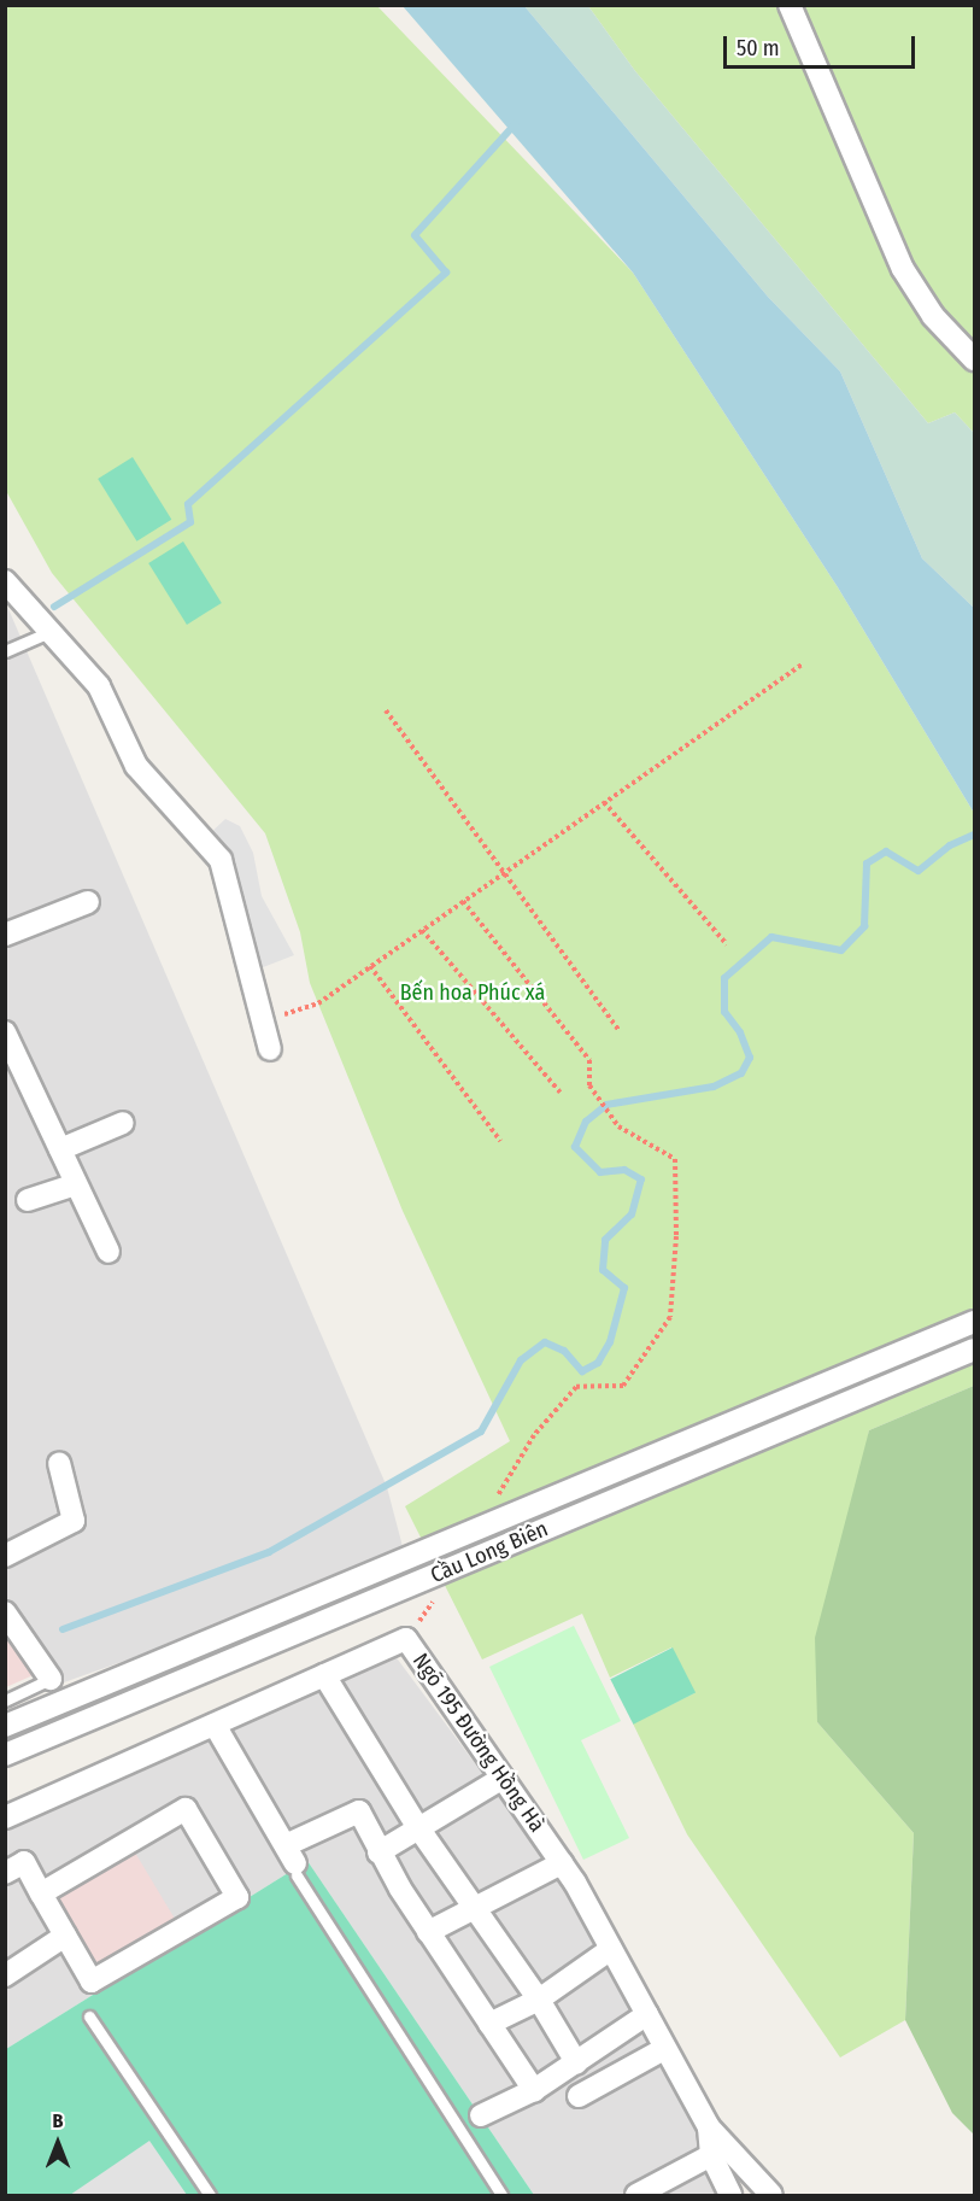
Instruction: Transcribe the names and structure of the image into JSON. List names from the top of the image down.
{
  "streets": {
    "street": ["Cầu Long Biên", "Ngõ 195 Đường Hồng Hà"]
  },
  "parks": ["Bến hoa Phúc xá"],
  "scale_bar": "50 m",
  "north": "top"
}
